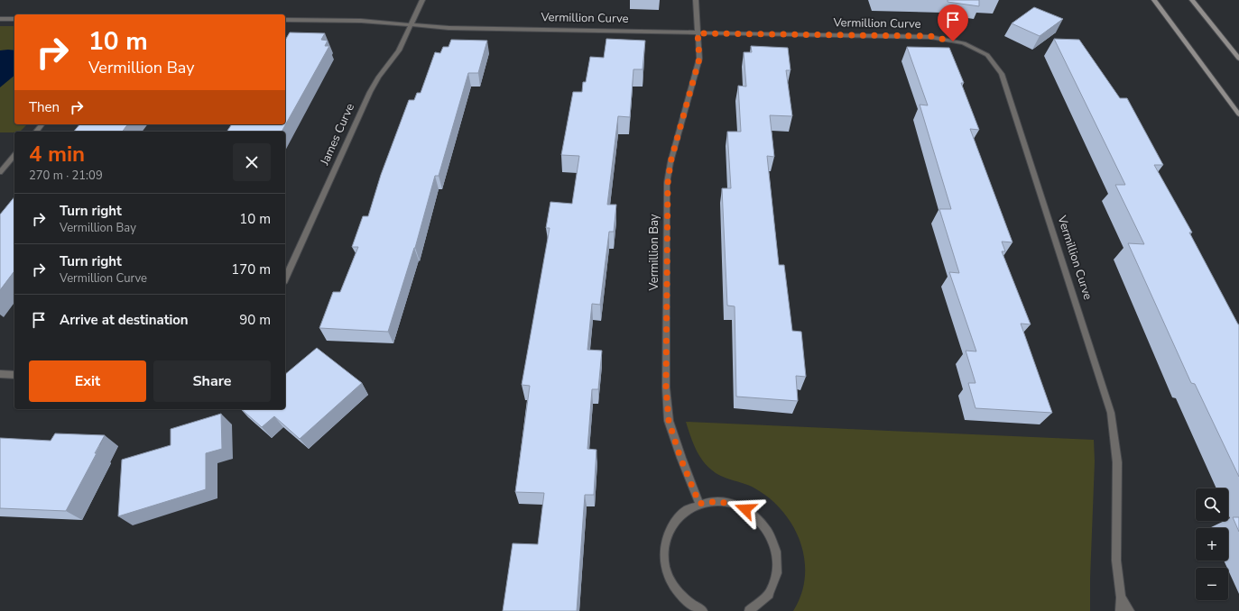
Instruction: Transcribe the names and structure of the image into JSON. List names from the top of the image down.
{
  "streets": {
    "street": ["Vermillion Curve", "James Curve", "Vermillion Bay"]
  },
  "crossings": [
    ["Vermillion Curve", "James Curve"],
    ["Vermillion Curve", "Vermillion Bay"]
  ],
  "page": {
    "turn": ["10 m", "Vermillion Bay"],
    "then": "Then",
    "heading": ["4 min", "270 m · 21:09"],
    "list": [
      {
        "name": "Turn right",
        "note": "Vermillion Bay",
        "value": "10 m"
      },
      {
        "name": "Turn right",
        "note": "Vermillion Curve",
        "value": "170 m"
      },
      {
        "name": "Arrive at destination",
        "value": "90 m"
      }
    ],
    "buttons": ["Exit", "Share"],
    "map_buttons": ["+", "−"]
  }
}
